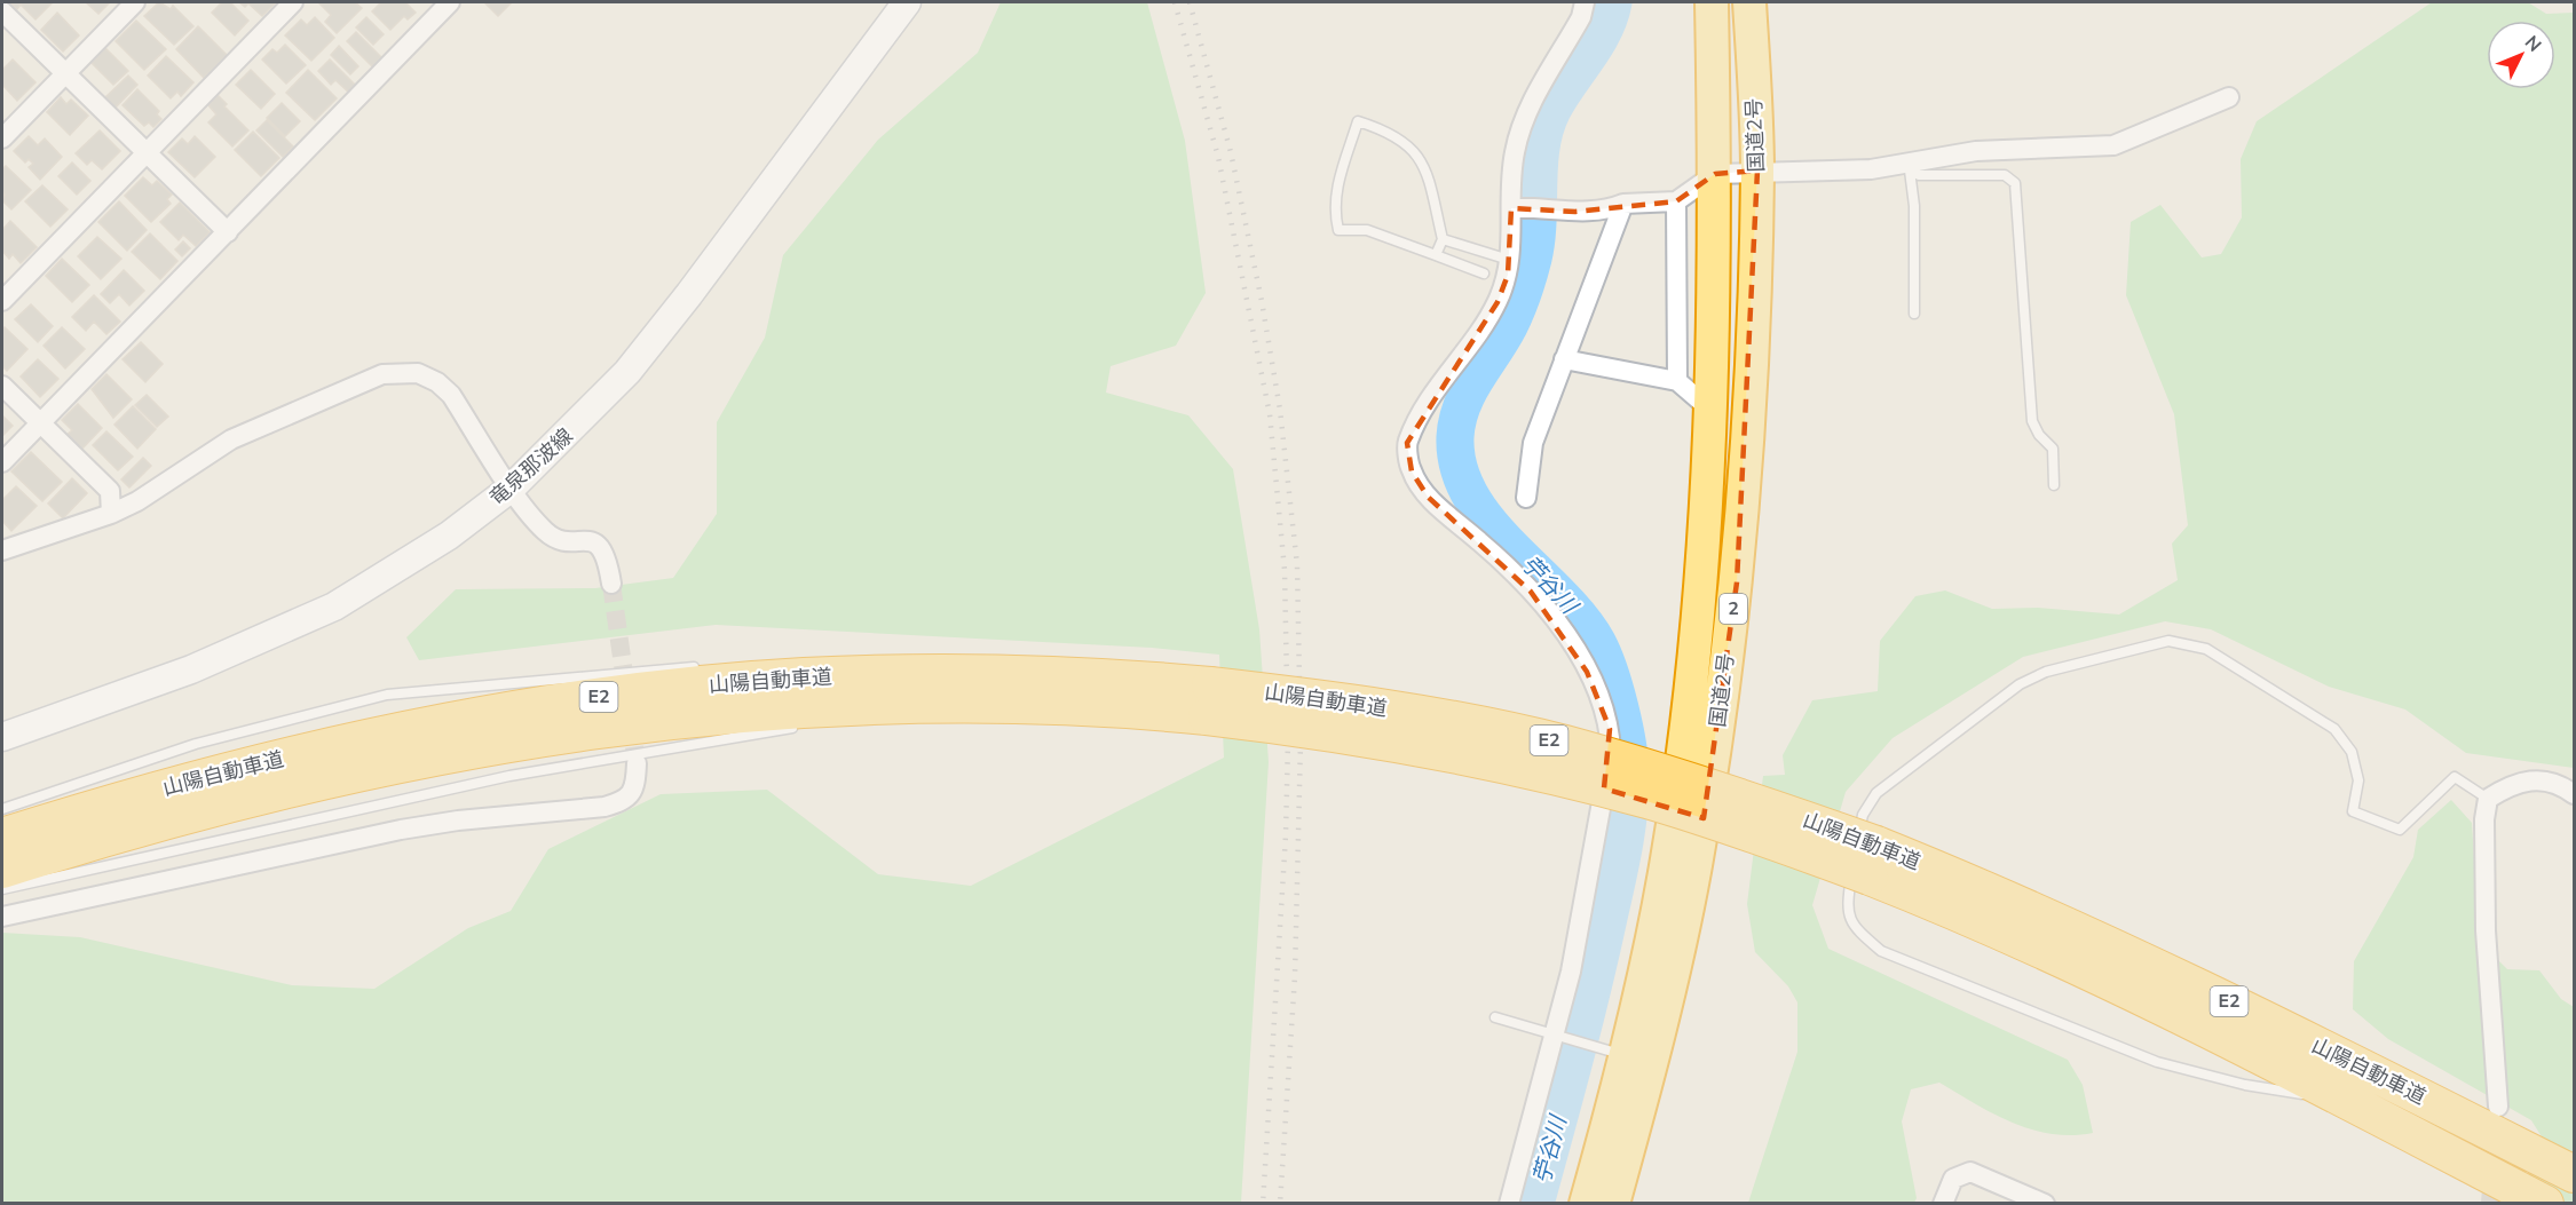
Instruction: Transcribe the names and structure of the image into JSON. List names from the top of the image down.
{
  "streets": {
    "highway": [
      "国道2号",
      "2",
      "山陽自動車道",
      "E2"
    ],
    "main road": ["竜泉那波線"]
  },
  "water": ["苧谷川"],
  "north": "top right"
}
